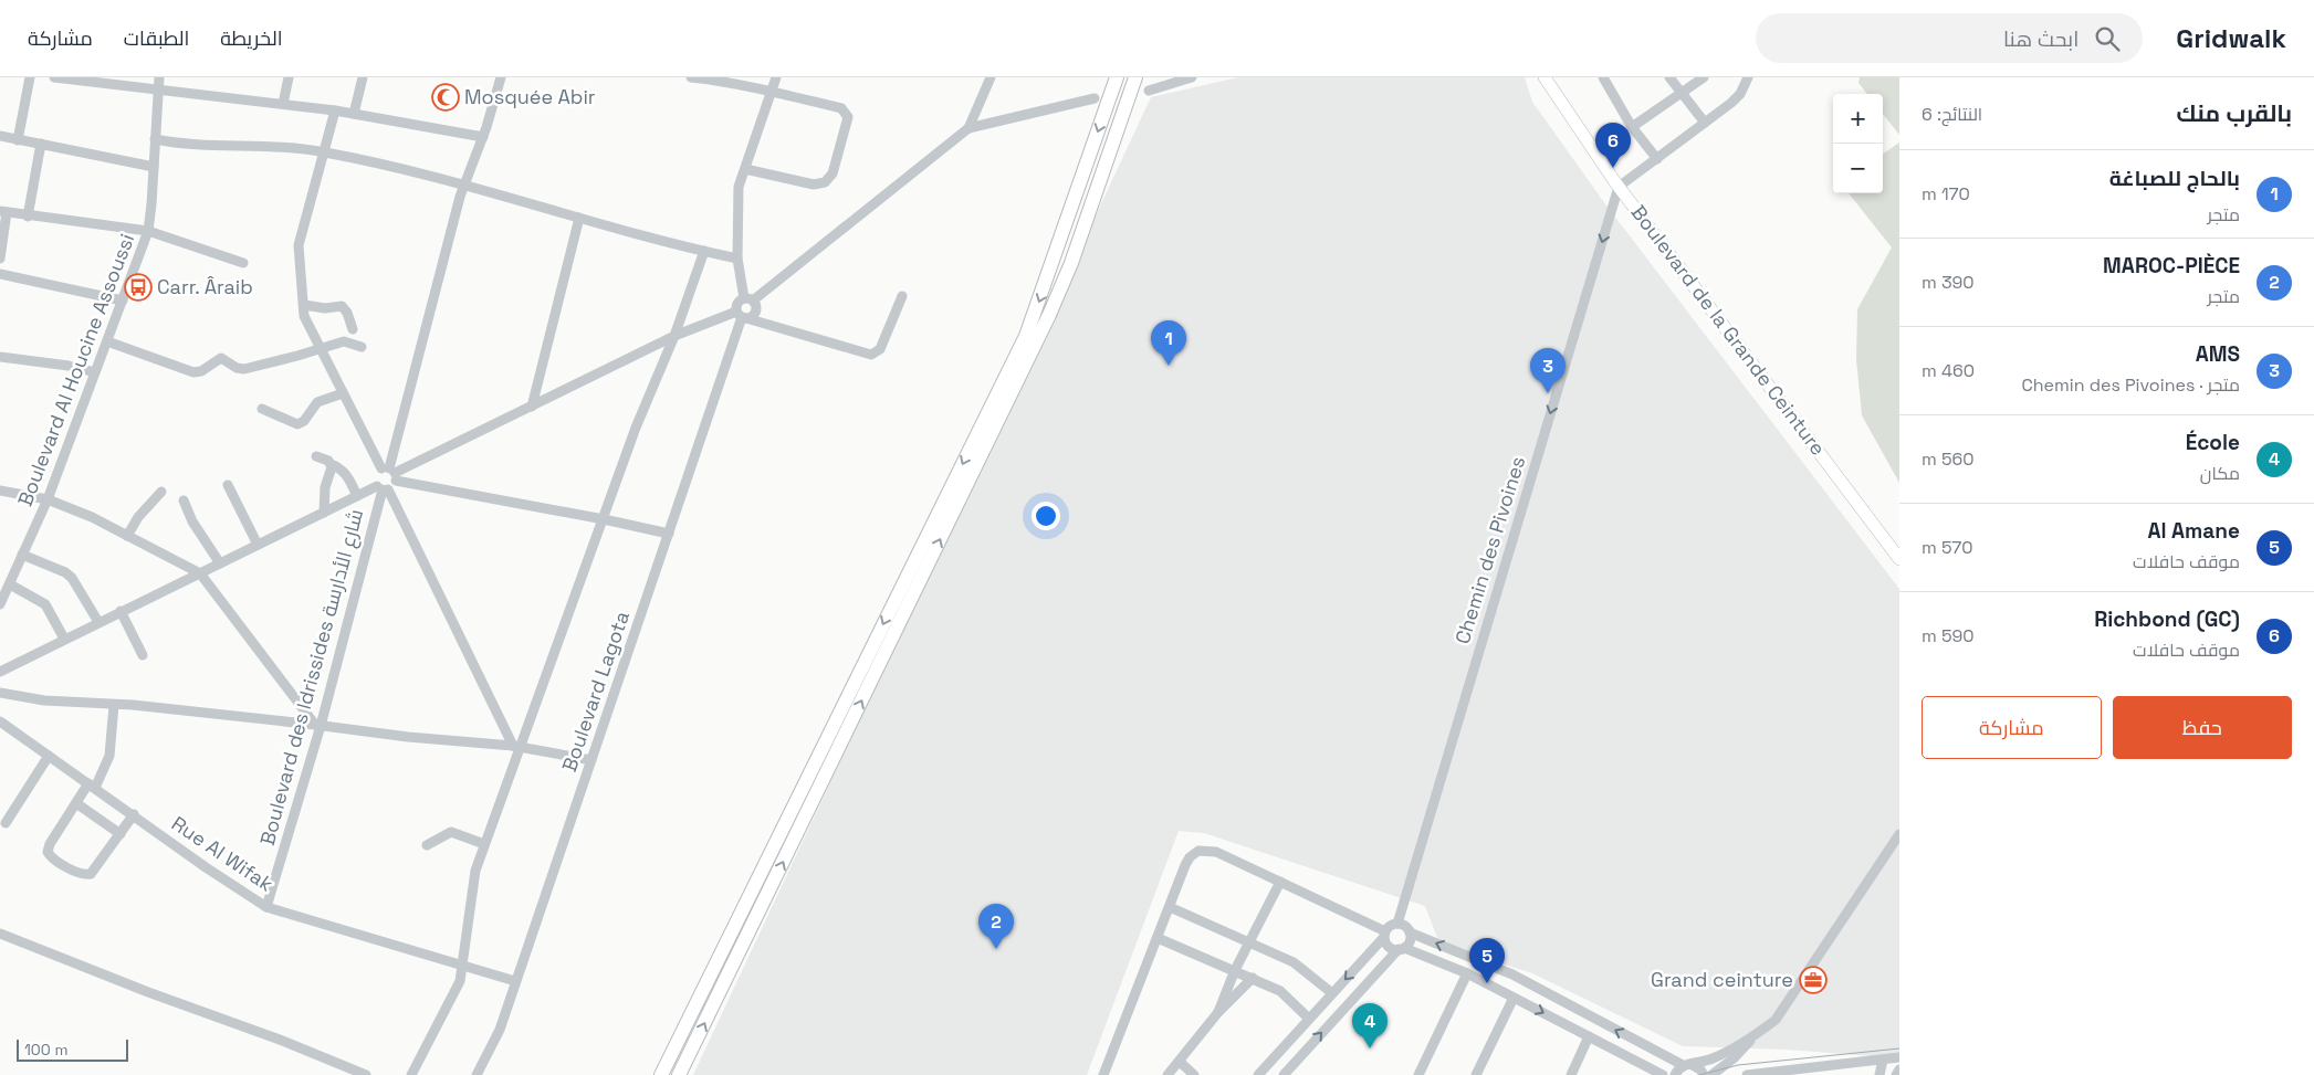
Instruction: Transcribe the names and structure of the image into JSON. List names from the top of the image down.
{
  "streets": {
    "main road": ["Boulevard de la Grande Ceinture"],
    "street": [
      "Boulevard Al Houcine Assoussi",
      "Chemin des Pivoines",
      "Boulevard des Idrissides شارع الأدارسة",
      "Boulevard Lagota",
      "Rue Al Wifak"
    ]
  },
  "crossings": [
    ["Boulevard de la Grande Ceinture", "Chemin des Pivoines"],
    ["Boulevard des Idrissides شارع الأدارسة", "Rue Al Wifak"],
    ["Boulevard Lagota", "Rue Al Wifak"]
  ],
  "one_way": ["Chemin des Pivoines"],
  "places": {
    "mosque": ["Mosquée Abir"],
    "bus stop": ["Carr. Âraib"],
    "office": ["Grand ceinture"]
  },
  "scale_bar": "100 m",
  "page": {
    "header": "Gridwalk",
    "search": "ابحث هنا",
    "nav": ["الخريطة", "الطبقات", "مشاركة"],
    "heading": ["بالقرب منك", "النتائج: 6"],
    "map_buttons": ["+", "−"],
    "pins": [
      "6",
      "1",
      "3",
      "2",
      "5",
      "4"
    ],
    "list": [
      {
        "mark": "1",
        "name": "بالحاج للصباغة",
        "note": "متجر",
        "value": "170 m"
      },
      {
        "mark": "2",
        "name": "MAROC-PIÈCE",
        "note": "متجر",
        "value": "390 m"
      },
      {
        "mark": "3",
        "name": "AMS",
        "note": "متجر · Chemin des Pivoines",
        "value": "460 m"
      },
      {
        "mark": "4",
        "name": "École",
        "note": "مكان",
        "value": "560 m"
      },
      {
        "mark": "5",
        "name": "Al Amane",
        "note": "موقف حافلات",
        "value": "570 m"
      },
      {
        "mark": "6",
        "name": "Richbond (GC)",
        "note": "موقف حافلات",
        "value": "590 m"
      }
    ],
    "buttons": ["حفظ", "مشاركة"],
    "scale": "100 m"
  }
}
